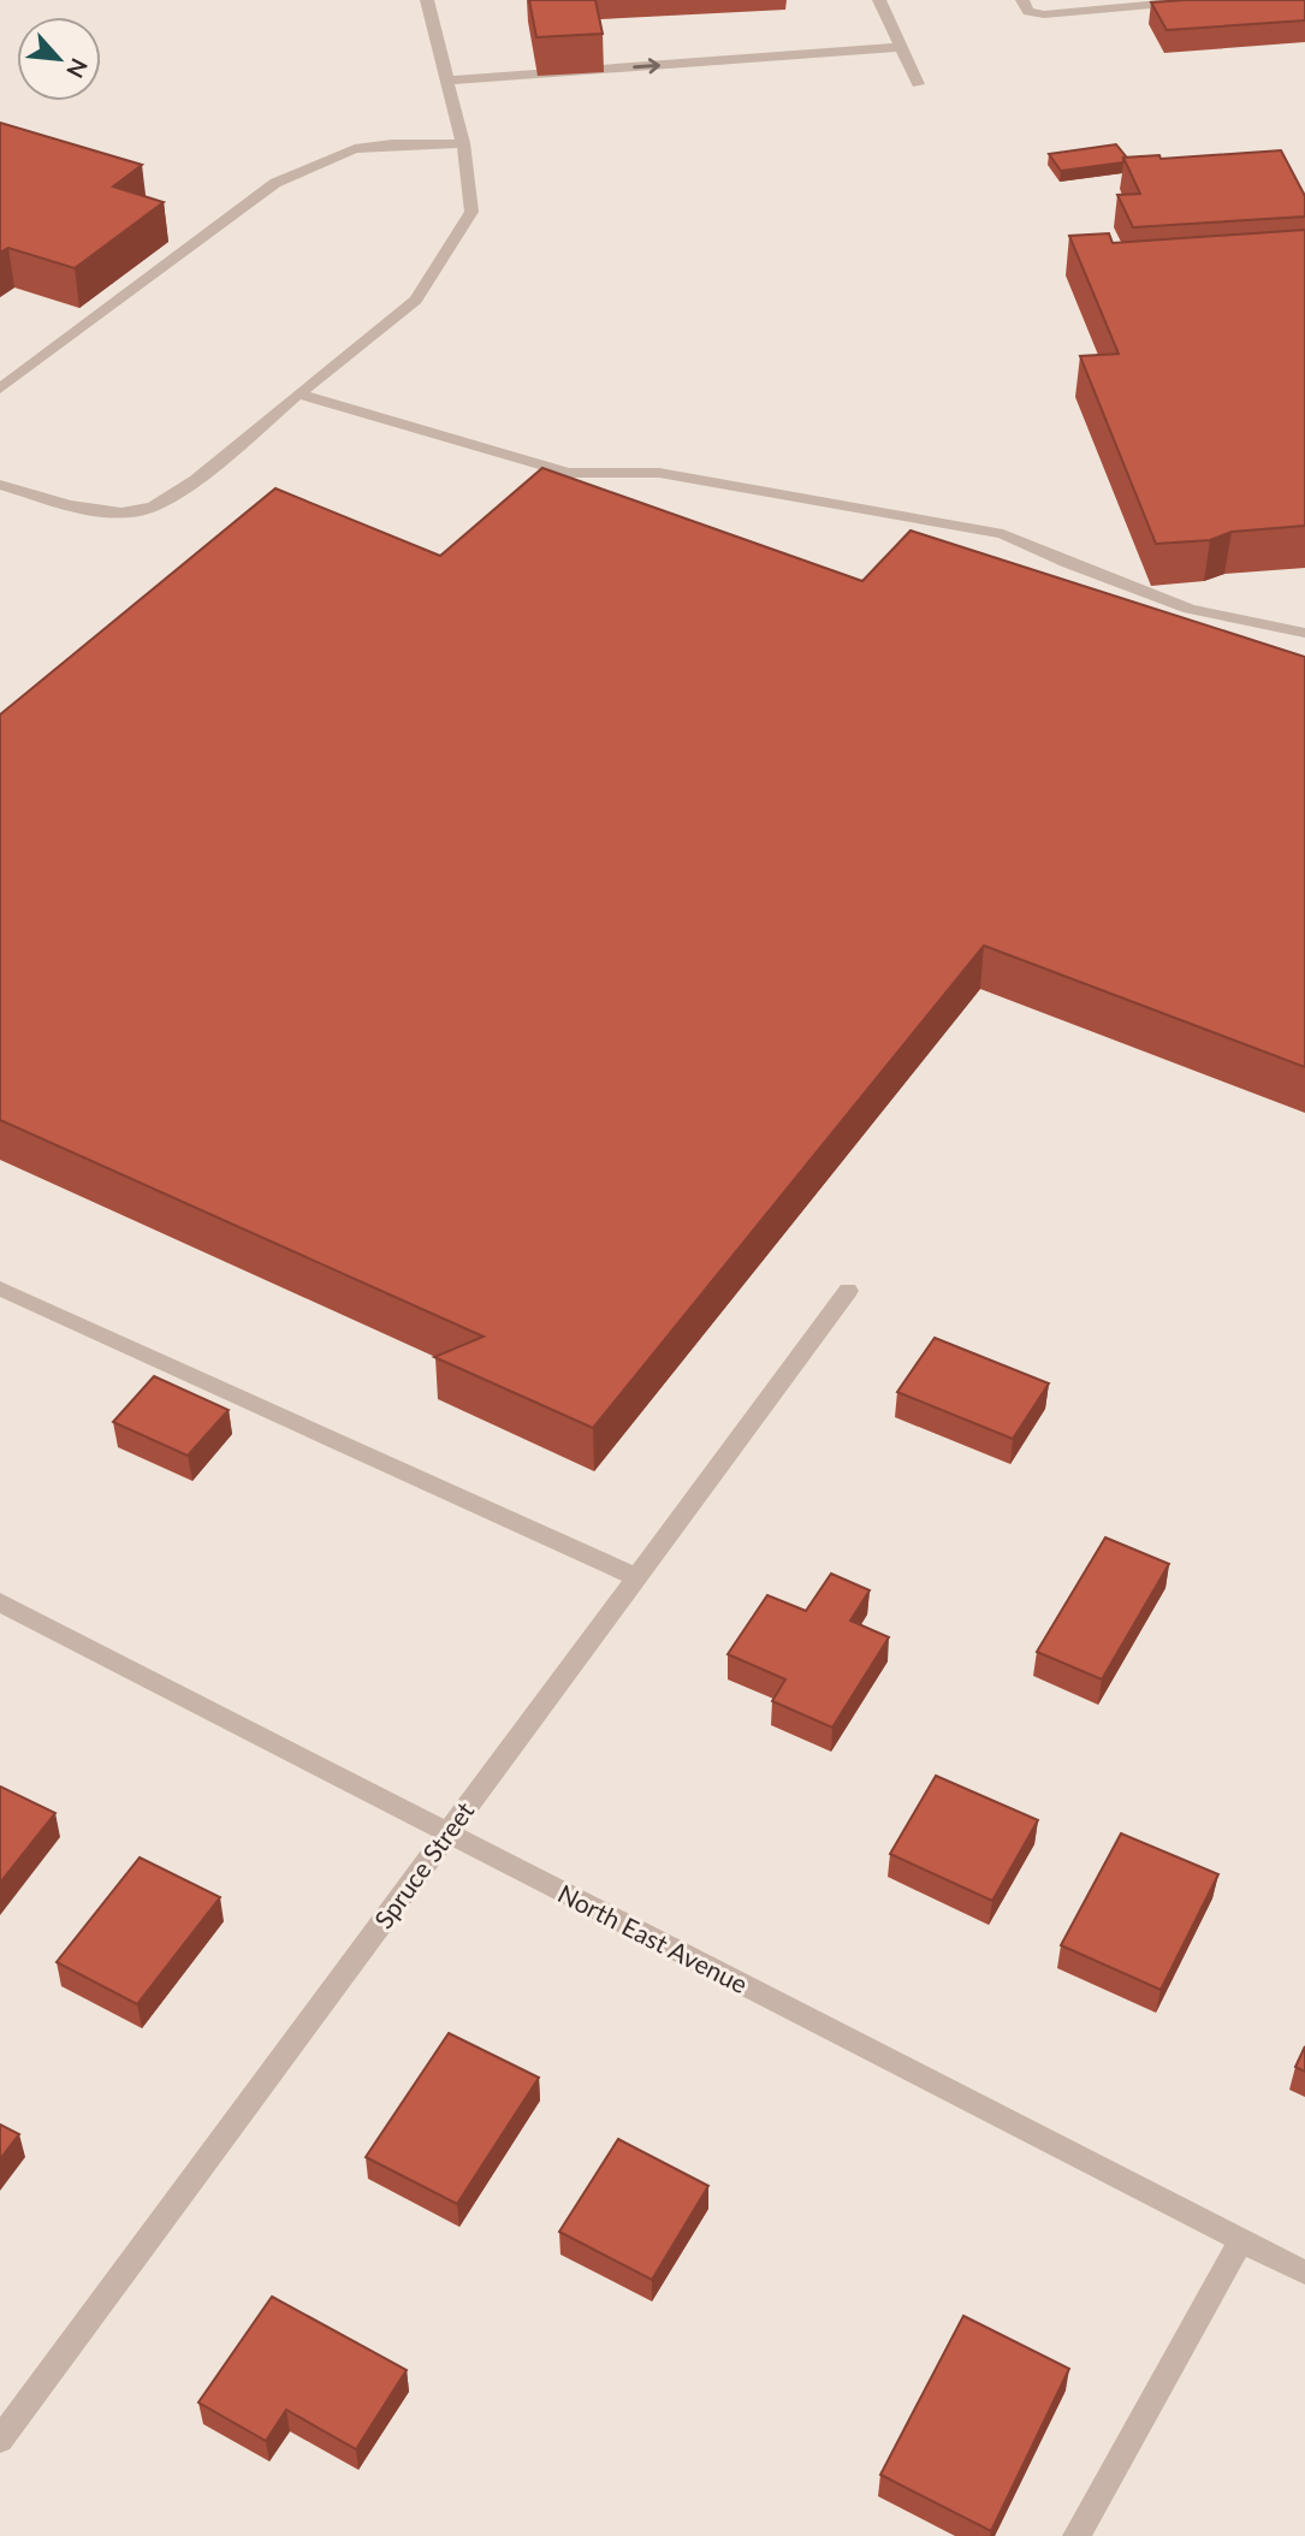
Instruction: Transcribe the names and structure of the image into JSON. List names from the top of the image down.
{
  "streets": {
    "street": ["Spruce Street", "North East Avenue"]
  },
  "crossings": [
    ["Spruce Street", "North East Avenue"]
  ],
  "north": "bottom right"
}
